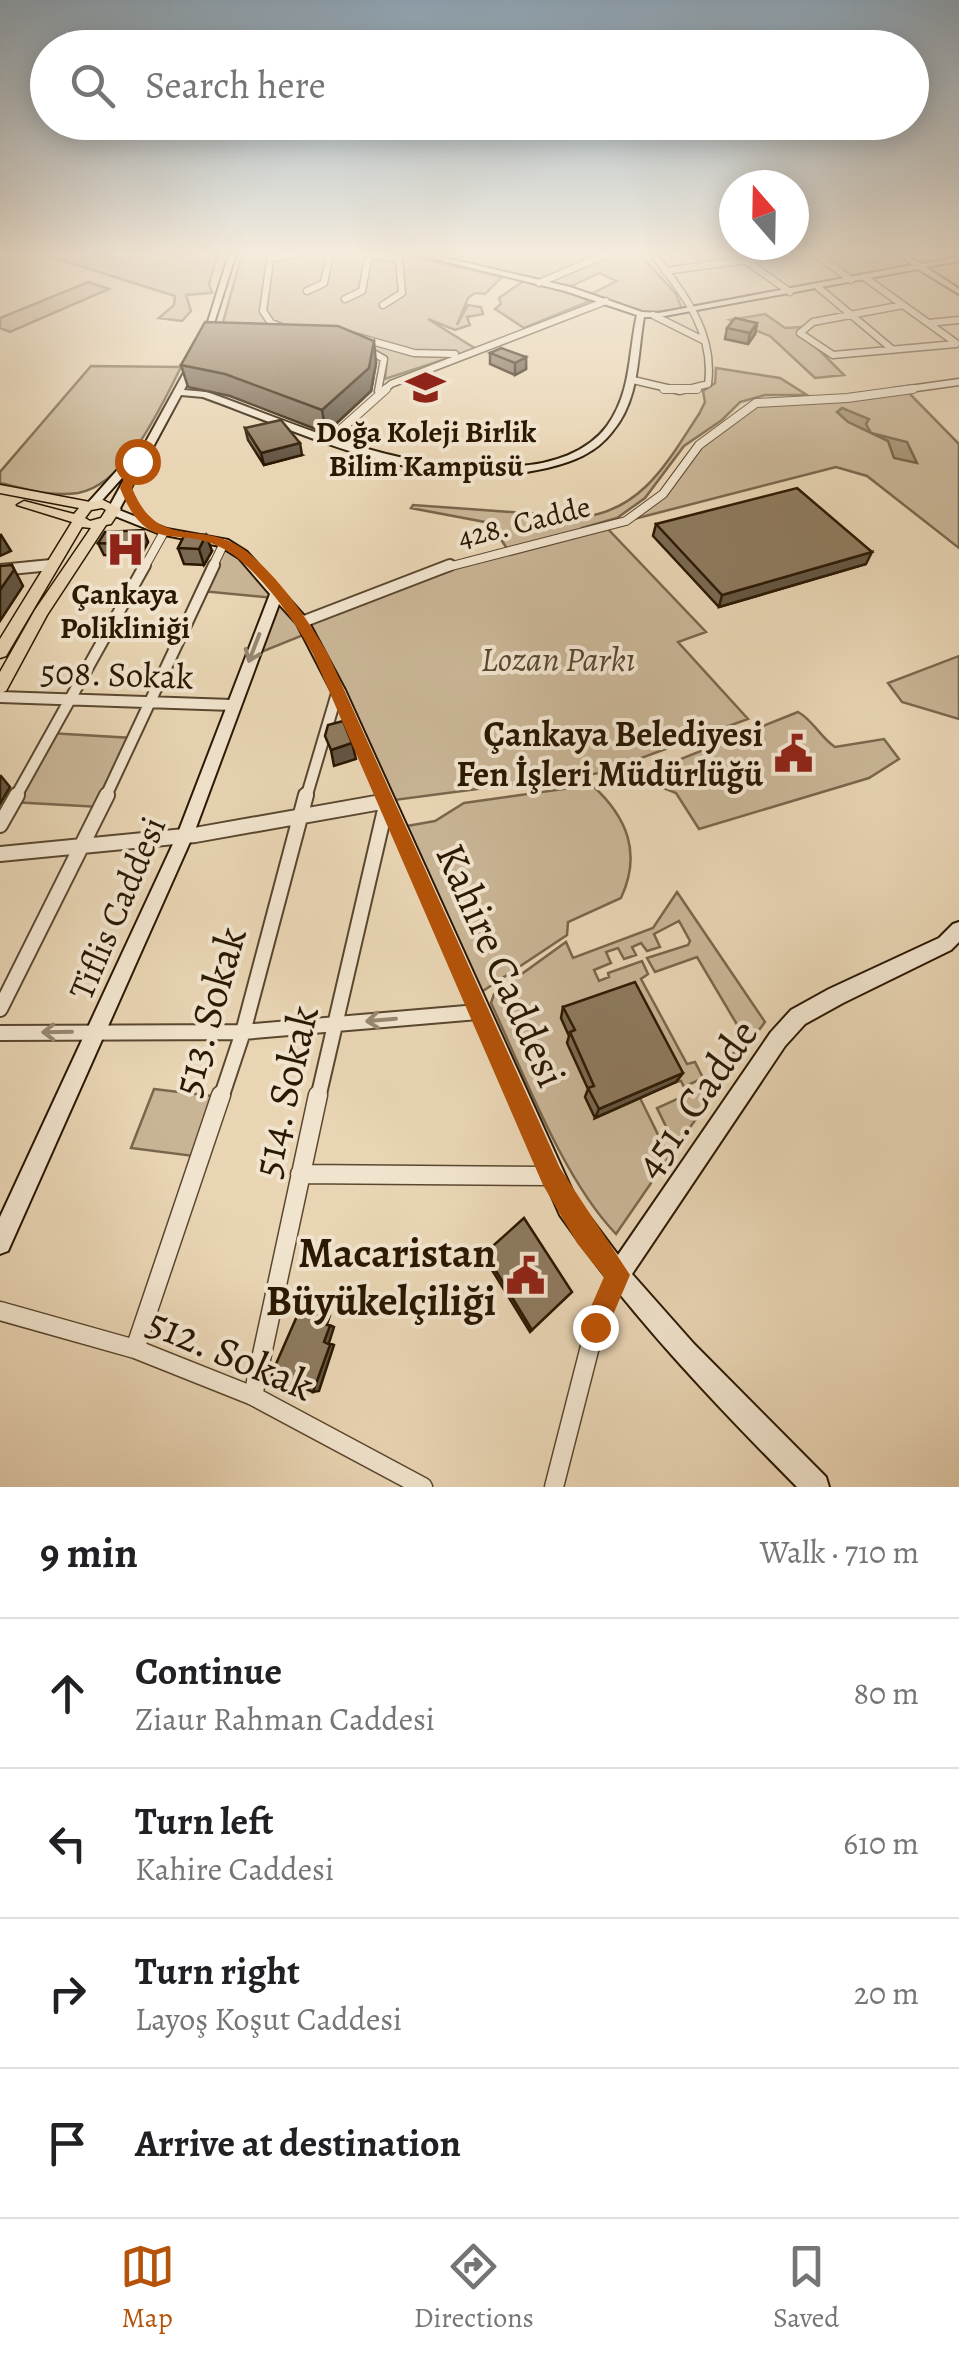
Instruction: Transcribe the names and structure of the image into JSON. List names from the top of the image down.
{
  "streets": {
    "main road": ["Tiflis Caddesi", "Kahire Caddesi", "451. Cadde"],
    "street": [
      "428. Cadde",
      "508. Sokak",
      "513. Sokak",
      "514. Sokak",
      "512. Sokak"
    ]
  },
  "crossings": [
    ["428. Cadde", "Kahire Caddesi"],
    ["508. Sokak", "Tiflis Caddesi"],
    ["Tiflis Caddesi", "Kahire Caddesi"],
    ["Kahire Caddesi", "513. Sokak"],
    ["Kahire Caddesi", "514. Sokak"],
    ["Kahire Caddesi", "451. Cadde"],
    ["513. Sokak", "512. Sokak"],
    ["514. Sokak", "512. Sokak"]
  ],
  "parks": ["Lozan Parkı"],
  "places": {
    "school or university": ["Doğa Koleji Birlik Bilim Kampüsü"],
    "hospital": ["Çankaya Polikliniği"],
    "public building": ["Çankaya Belediyesi Fen İşleri Müdürlüğü", "Macaristan Büyükelçiliği"]
  },
  "north": "top",
  "page": {
    "search": "Search here",
    "heading": ["9 min", "Walk · 710 m"],
    "list": [
      ["Continue", "Ziaur Rahman Caddesi", "80 m"],
      ["Turn left", "Kahire Caddesi", "610 m"],
      ["Turn right", "Layoş Koşut Caddesi", "20 m"],
      "Arrive at destination"
    ],
    "nav": ["Map", "Directions", "Saved"]
  }
}
